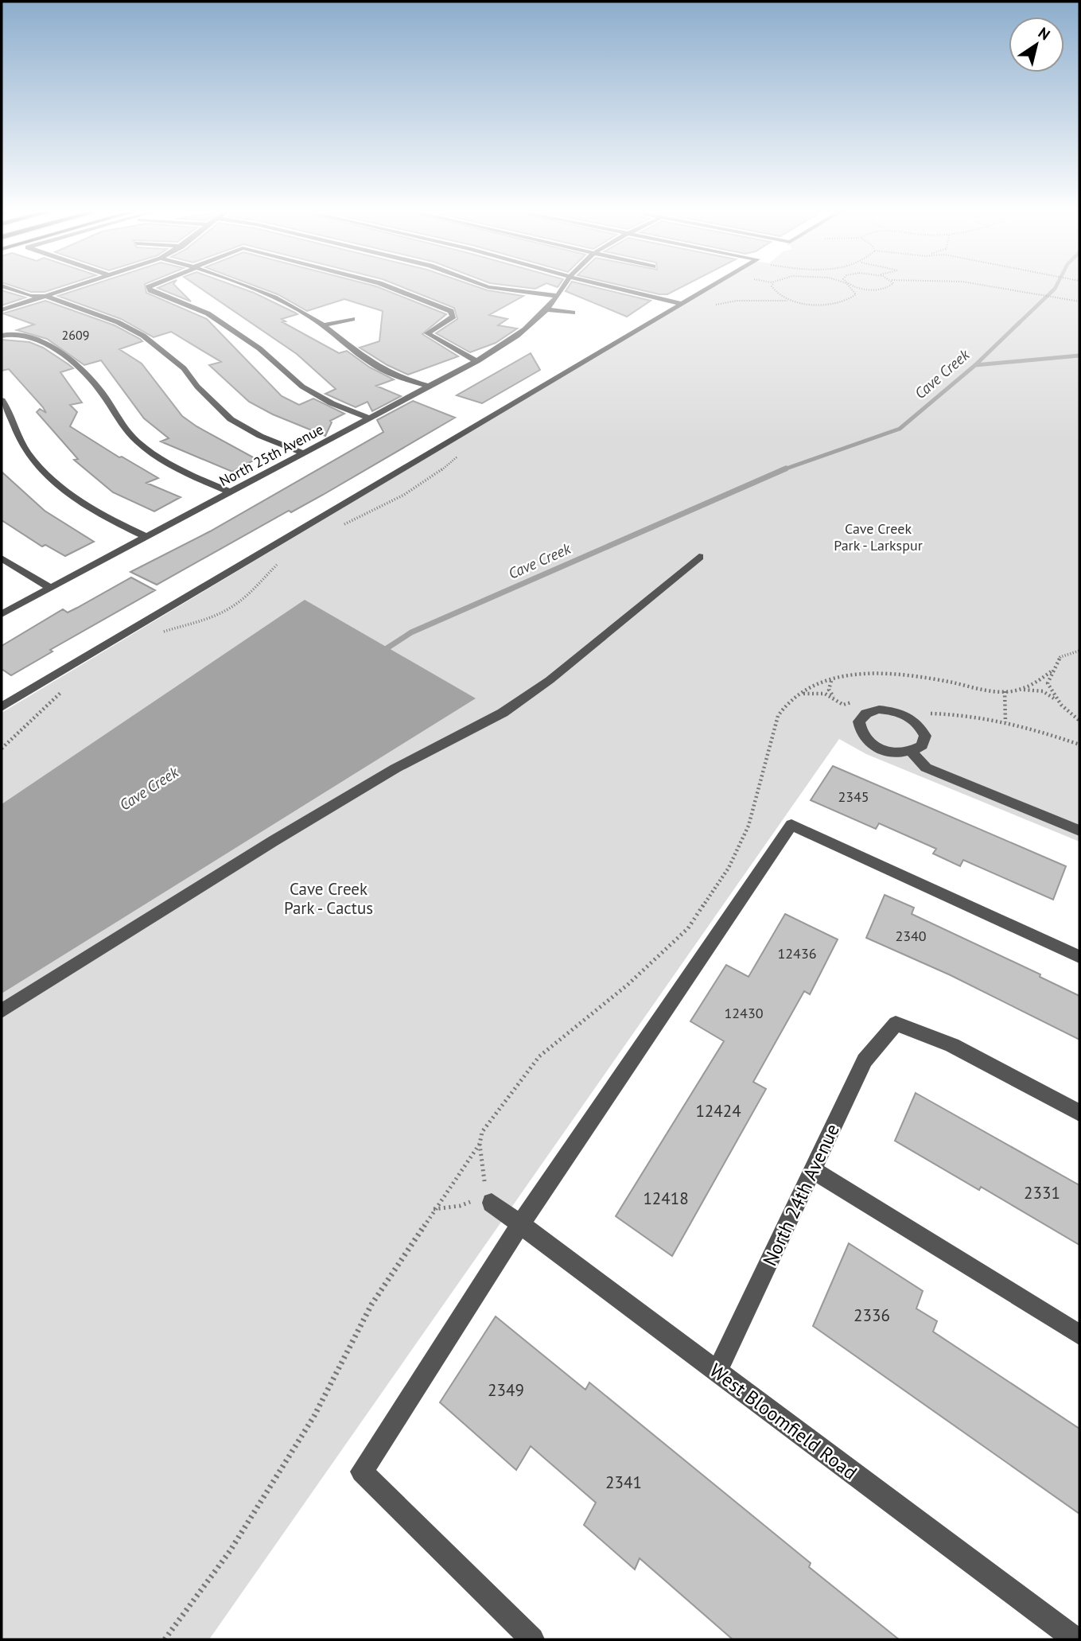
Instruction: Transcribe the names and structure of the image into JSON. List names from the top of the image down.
{
  "streets": {
    "street": ["North 25th Avenue", "North 24th Avenue", "West Bloomfield Road"]
  },
  "crossings": [
    ["North 24th Avenue", "West Bloomfield Road"]
  ],
  "water": ["Cave Creek"],
  "parks": ["Cave Creek Park - Larkspur", "Cave Creek Park - Cactus"],
  "house_numbers": [
    "2609",
    "2345",
    "2340",
    "12436",
    "12430",
    "12424",
    "2331",
    "12418",
    "2336",
    "2349",
    "2341"
  ],
  "north": "top right"
}
